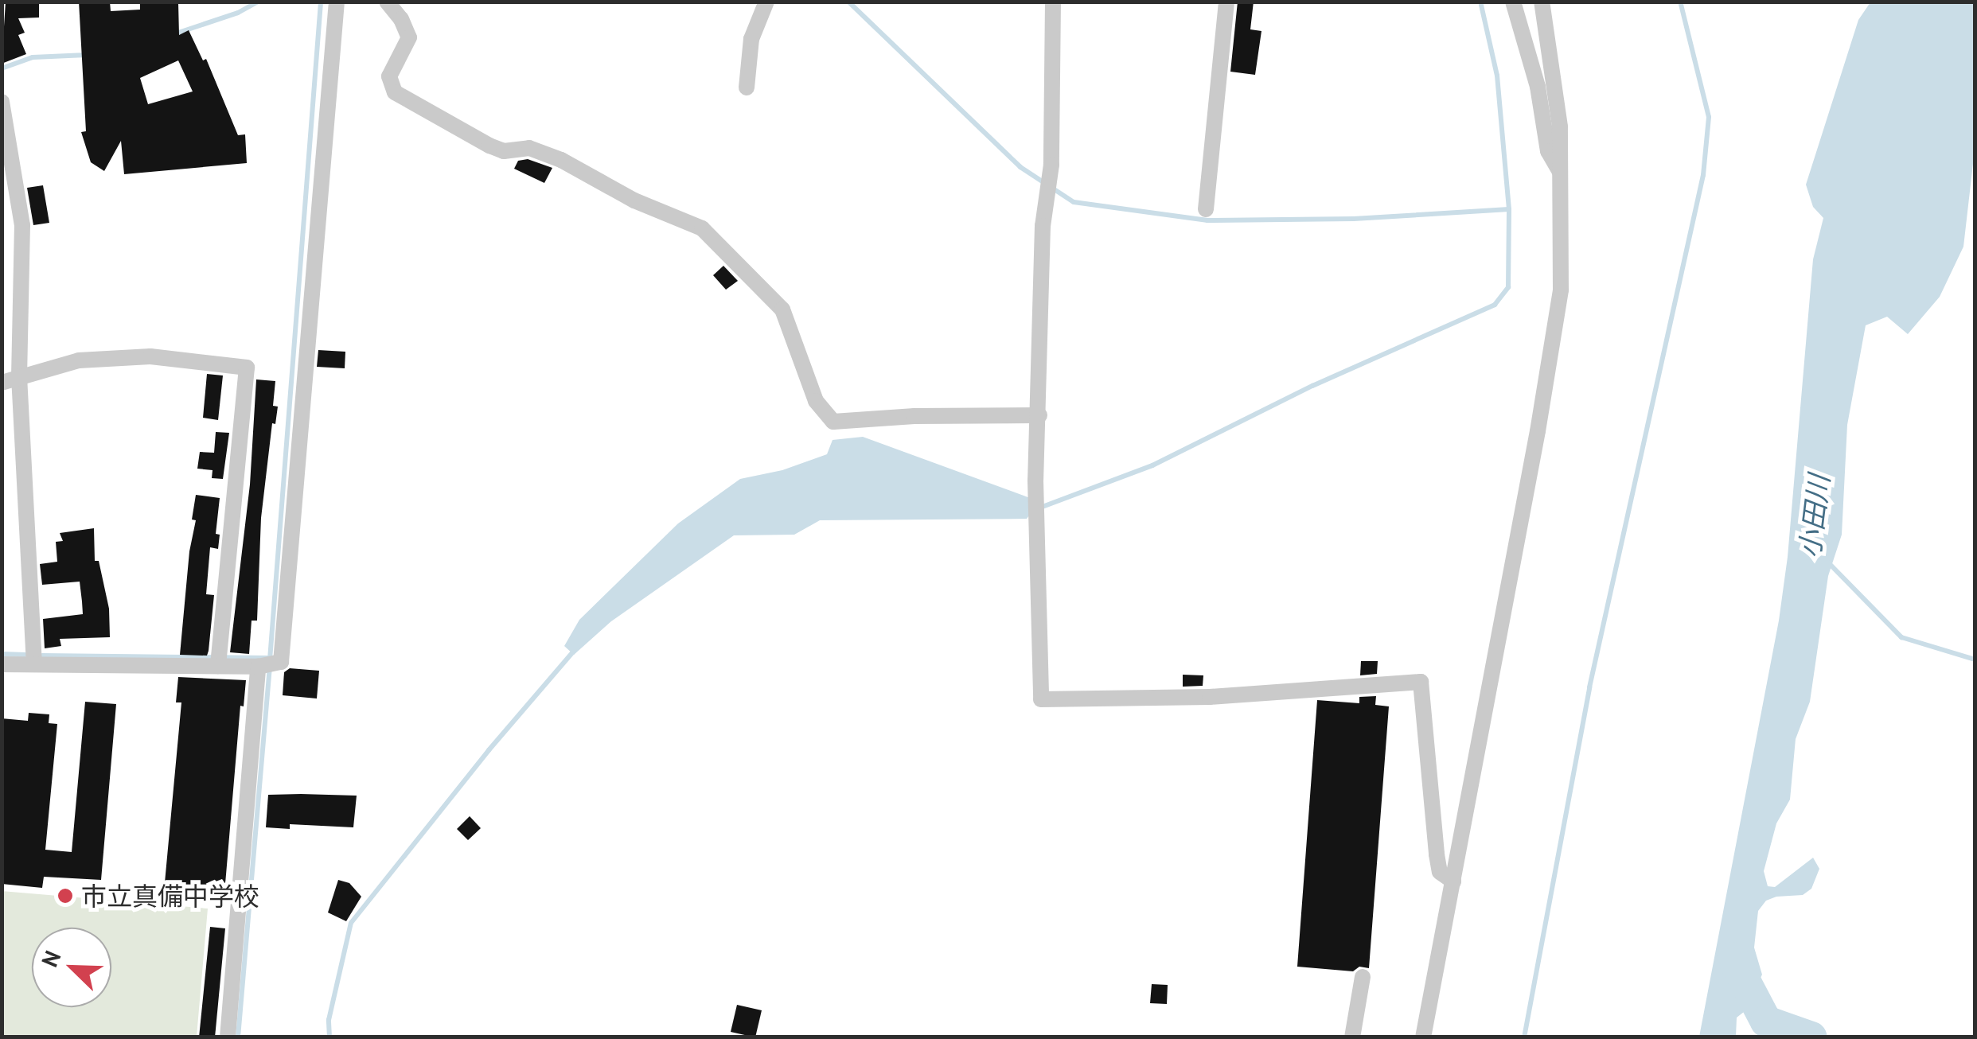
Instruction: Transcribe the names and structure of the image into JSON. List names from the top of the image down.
{
  "water": ["小田川"],
  "places": ["市立真備中学校"],
  "north": "top left"
}
